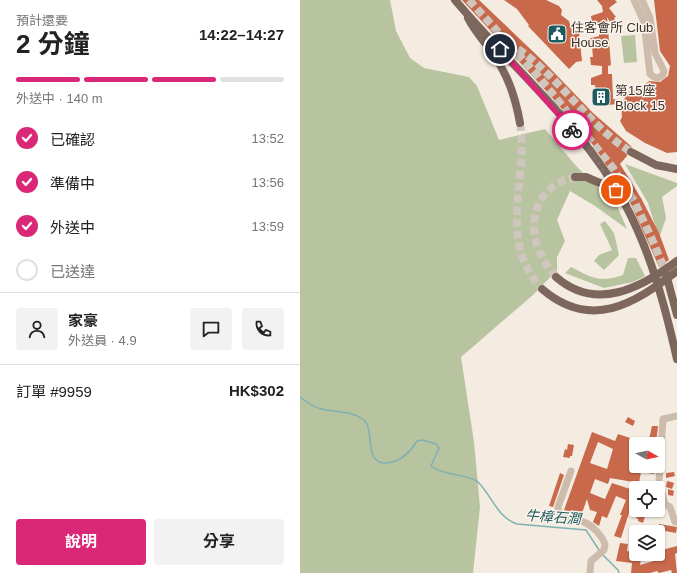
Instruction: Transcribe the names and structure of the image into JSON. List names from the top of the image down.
{
  "water": ["牛樟石澗"],
  "places": {
    "public building": ["住客會所 Club House"],
    "building": ["第15座 Block 15"]
  },
  "north": "right",
  "page": {
    "heading": ["2 分鐘", "預計還要", "14:22–14:27"],
    "panel": [
      "家豪",
      "外送員 · 4.9",
      "訂單 #9959",
      "HK$302"
    ],
    "bar": "外送中 · 140 m",
    "list": [
      ["已確認", "13:52"],
      ["準備中", "13:56"],
      ["外送中", "13:59"],
      "已送達"
    ],
    "buttons": ["說明", "分享"]
  }
}
